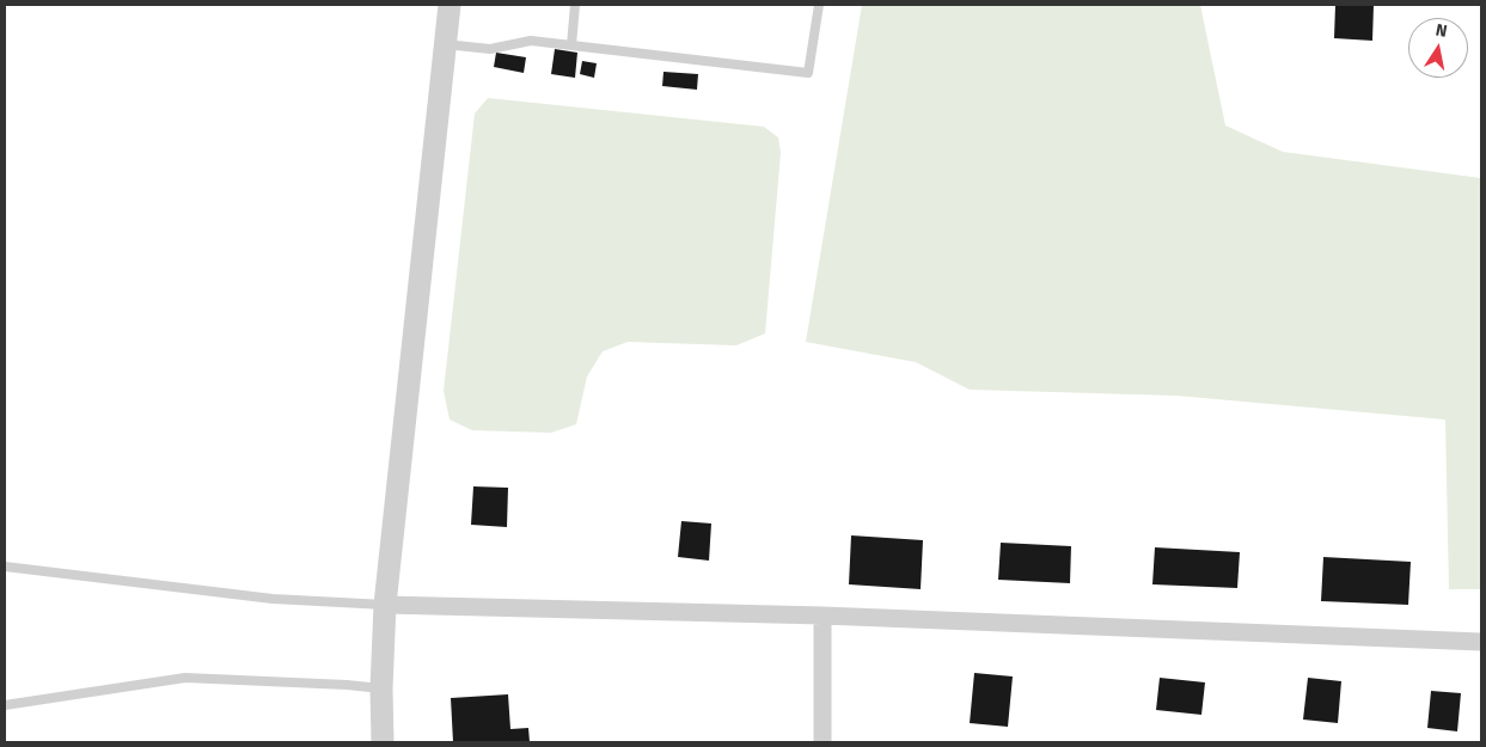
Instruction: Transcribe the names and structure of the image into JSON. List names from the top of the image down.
{
  "north": "top"
}
